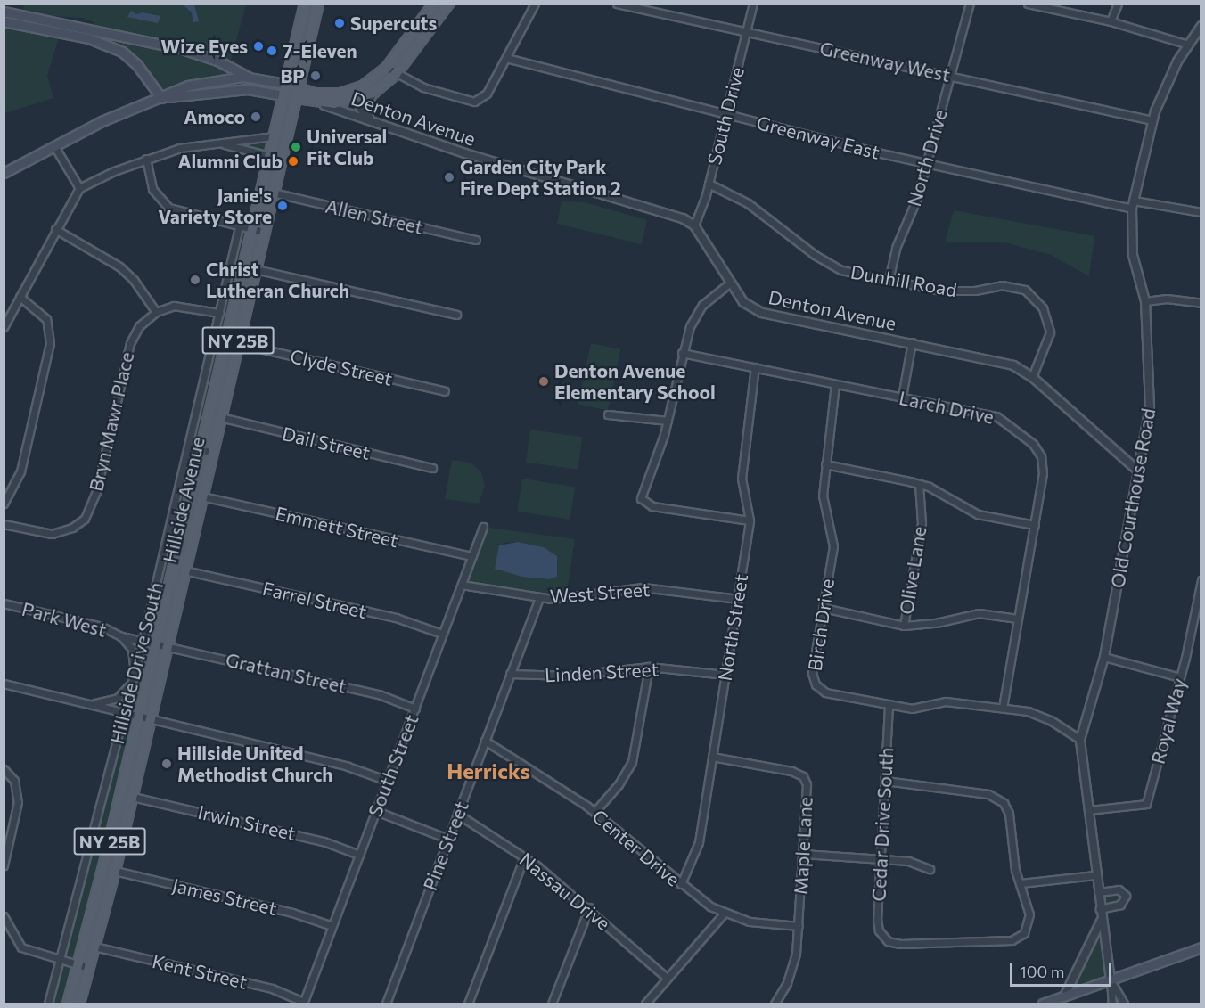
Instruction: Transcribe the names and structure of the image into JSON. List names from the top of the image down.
{
  "streets": {
    "main road": ["NY 25B", "Hillside Avenue"],
    "street": [
      "Greenway West",
      "South Drive",
      "Denton Avenue",
      "Greenway East",
      "North Drive",
      "Allen Street",
      "Dunhill Road",
      "Clyde Street",
      "Larch Drive",
      "Bryn Mawr Place",
      "Dail Street",
      "Old Courthouse Road",
      "Emmett Street",
      "Olive Lane",
      "West Street",
      "Farrel Street",
      "Park West",
      "Birch Drive",
      "North Street",
      "Hillside Drive South",
      "Linden Street",
      "Grattan Street",
      "Royal Way",
      "South Street",
      "Irwin Street",
      "Cedar Drive South",
      "Pine Street",
      "Maple Lane",
      "Center Drive",
      "Nassau Drive",
      "James Street",
      "Kent Street"
    ]
  },
  "crossings": [
    ["Greenway West", "South Drive"],
    ["Greenway West", "North Drive"],
    ["Greenway West", "Old Courthouse Road"],
    ["South Drive", "Denton Avenue"],
    ["South Drive", "Greenway East"],
    ["South Drive", "Dunhill Road"],
    ["Denton Avenue", "Dunhill Road"],
    ["Denton Avenue", "Old Courthouse Road"],
    ["Greenway East", "North Drive"],
    ["Greenway East", "Old Courthouse Road"],
    ["North Drive", "Dunhill Road"],
    ["Allen Street", "Hillside Avenue"],
    ["Clyde Street", "Hillside Avenue"],
    ["Larch Drive", "Birch Drive"],
    ["Larch Drive", "North Street"],
    ["Dail Street", "Hillside Avenue"],
    ["Old Courthouse Road", "Birch Drive"],
    ["Old Courthouse Road", "Royal Way"],
    ["Hillside Avenue", "Emmett Street"],
    ["Hillside Avenue", "Farrel Street"],
    ["Hillside Avenue", "Park West"],
    ["Hillside Avenue", "Grattan Street"],
    ["Hillside Avenue", "Irwin Street"],
    ["Hillside Avenue", "James Street"],
    ["Hillside Avenue", "Kent Street"],
    ["Emmett Street", "South Street"],
    ["West Street", "North Street"],
    ["West Street", "South Street"],
    ["West Street", "Pine Street"],
    ["Farrel Street", "South Street"],
    ["Park West", "Hillside Drive South"],
    ["Park West", "Grattan Street"],
    ["Birch Drive", "Cedar Drive South"],
    ["North Street", "Linden Street"],
    ["North Street", "Maple Lane"],
    ["North Street", "Center Drive"],
    ["Linden Street", "Pine Street"],
    ["Grattan Street", "South Street"],
    ["South Street", "Irwin Street"],
    ["South Street", "James Street"],
    ["South Street", "Kent Street"],
    ["Pine Street", "Center Drive"],
    ["Pine Street", "Nassau Drive"],
    ["Maple Lane", "Center Drive"]
  ],
  "districts": ["Herricks"],
  "places": [
    "Supercuts",
    "Wize Eyes",
    "7-Eleven",
    "BP",
    "Amoco",
    "Universal Fit Club",
    "Alumni Club",
    "Garden City Park Fire Dept Station 2",
    "Janie's Variety Store",
    "Christ Lutheran Church",
    "Denton Avenue Elementary School",
    "Hillside United Methodist Church"
  ],
  "scale_bar": "100 m"
}
